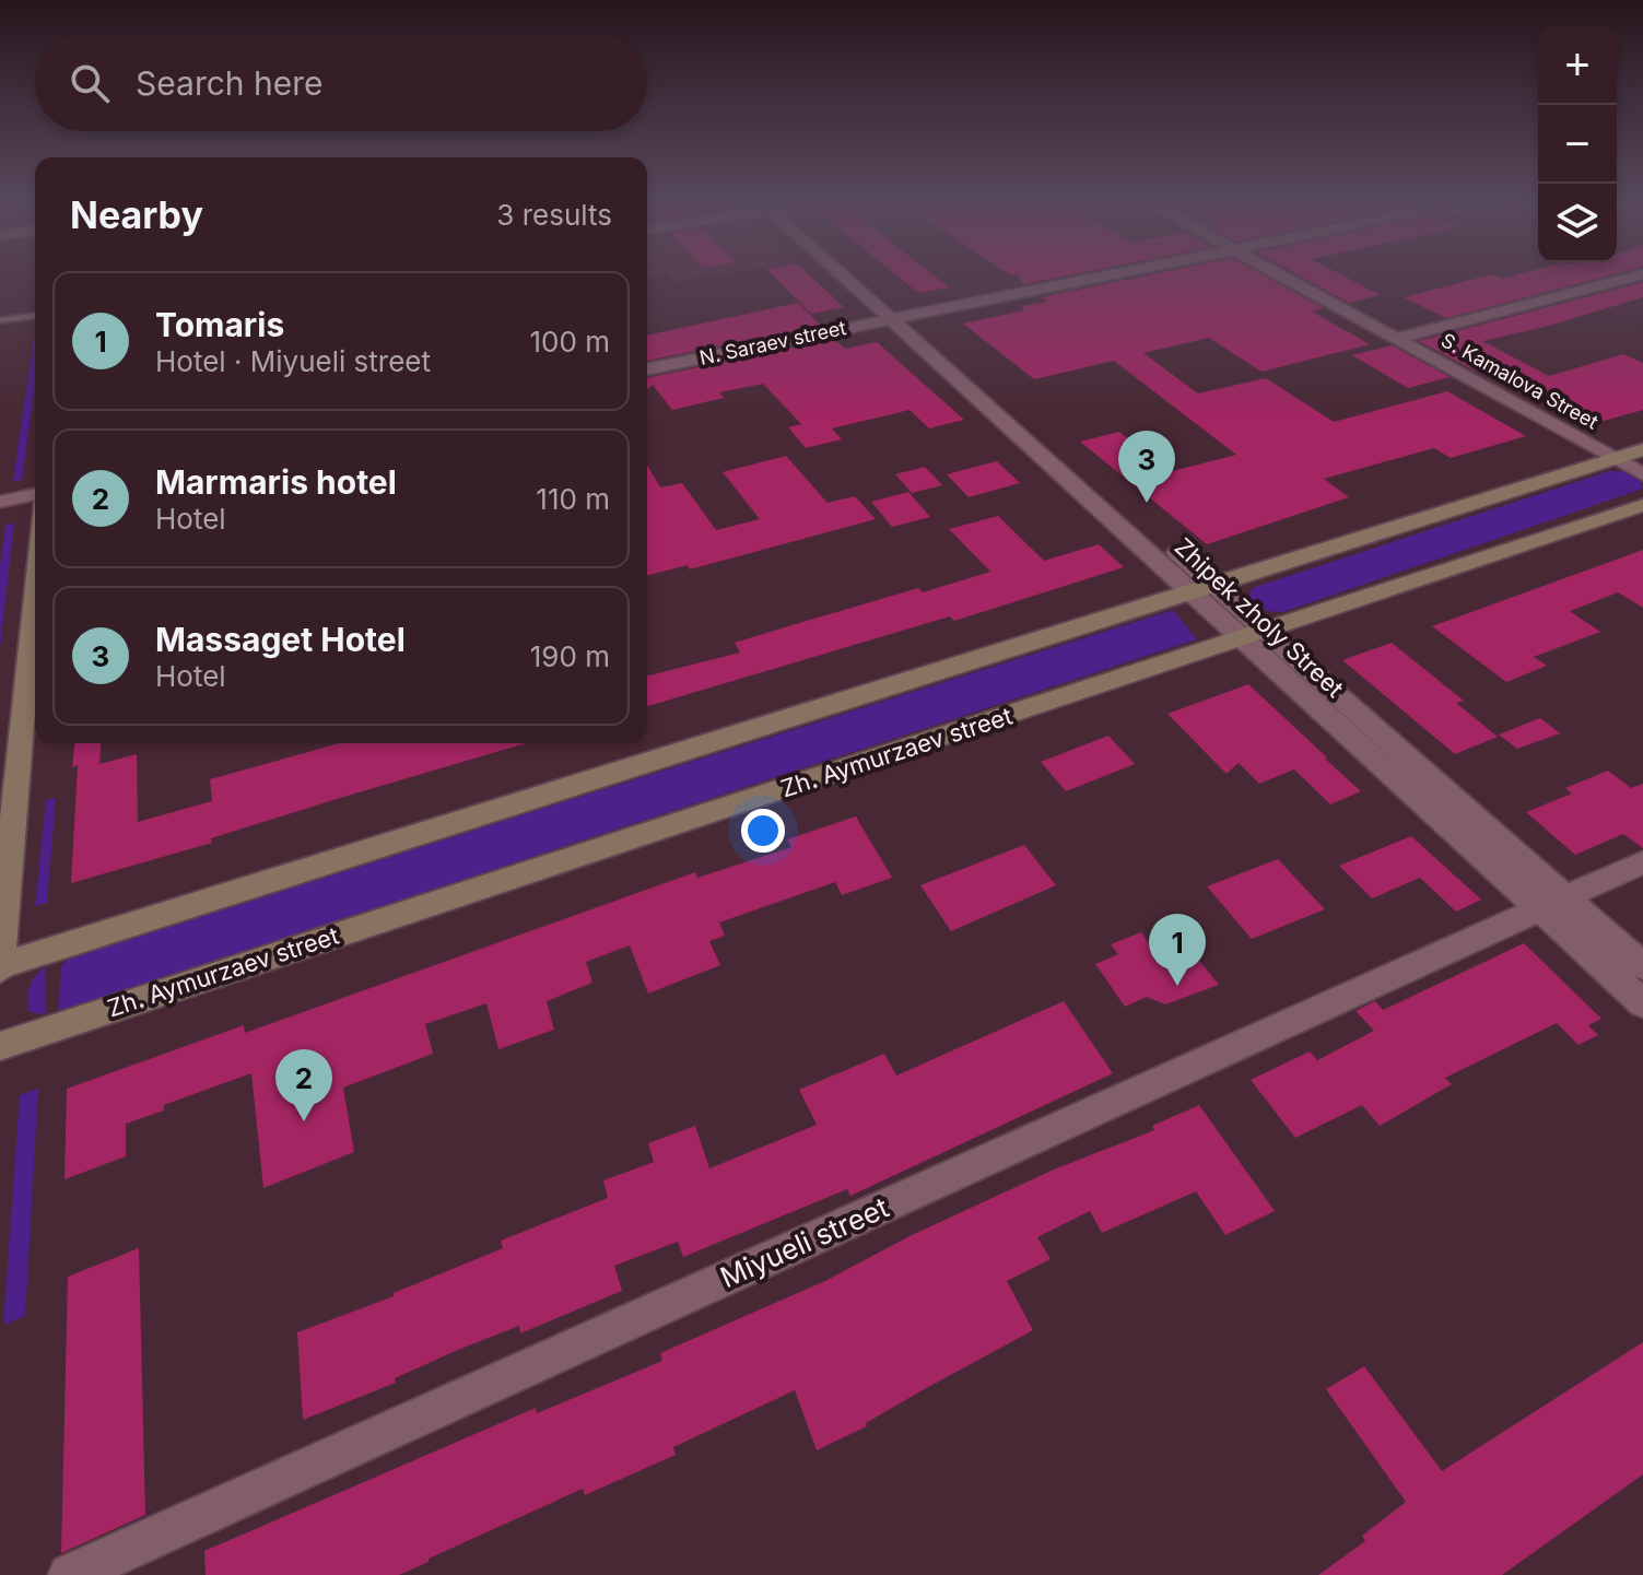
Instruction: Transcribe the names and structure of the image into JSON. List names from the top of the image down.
{
  "streets": {
    "street": [
      "N. Saraev street",
      "S. Kamalova Street",
      "Zhipek zholy Street",
      "Zh. Aymurzaev street",
      "Miyueli street"
    ]
  },
  "crossings": [
    ["N. Saraev street", "Zhipek zholy Street"],
    ["Zhipek zholy Street", "Zh. Aymurzaev street"],
    ["Zhipek zholy Street", "Miyueli street"]
  ],
  "page": {
    "map_buttons": ["+", "−"],
    "search": "Search here",
    "heading": ["Nearby", "3 results"],
    "list": [
      {
        "mark": "1",
        "name": "Tomaris",
        "note": "Hotel · Miyueli street",
        "value": "100 m"
      },
      {
        "mark": "2",
        "name": "Marmaris hotel",
        "note": "Hotel",
        "value": "110 m"
      },
      {
        "mark": "3",
        "name": "Massaget Hotel",
        "note": "Hotel",
        "value": "190 m"
      }
    ],
    "pins": ["3", "1", "2"]
  }
}
